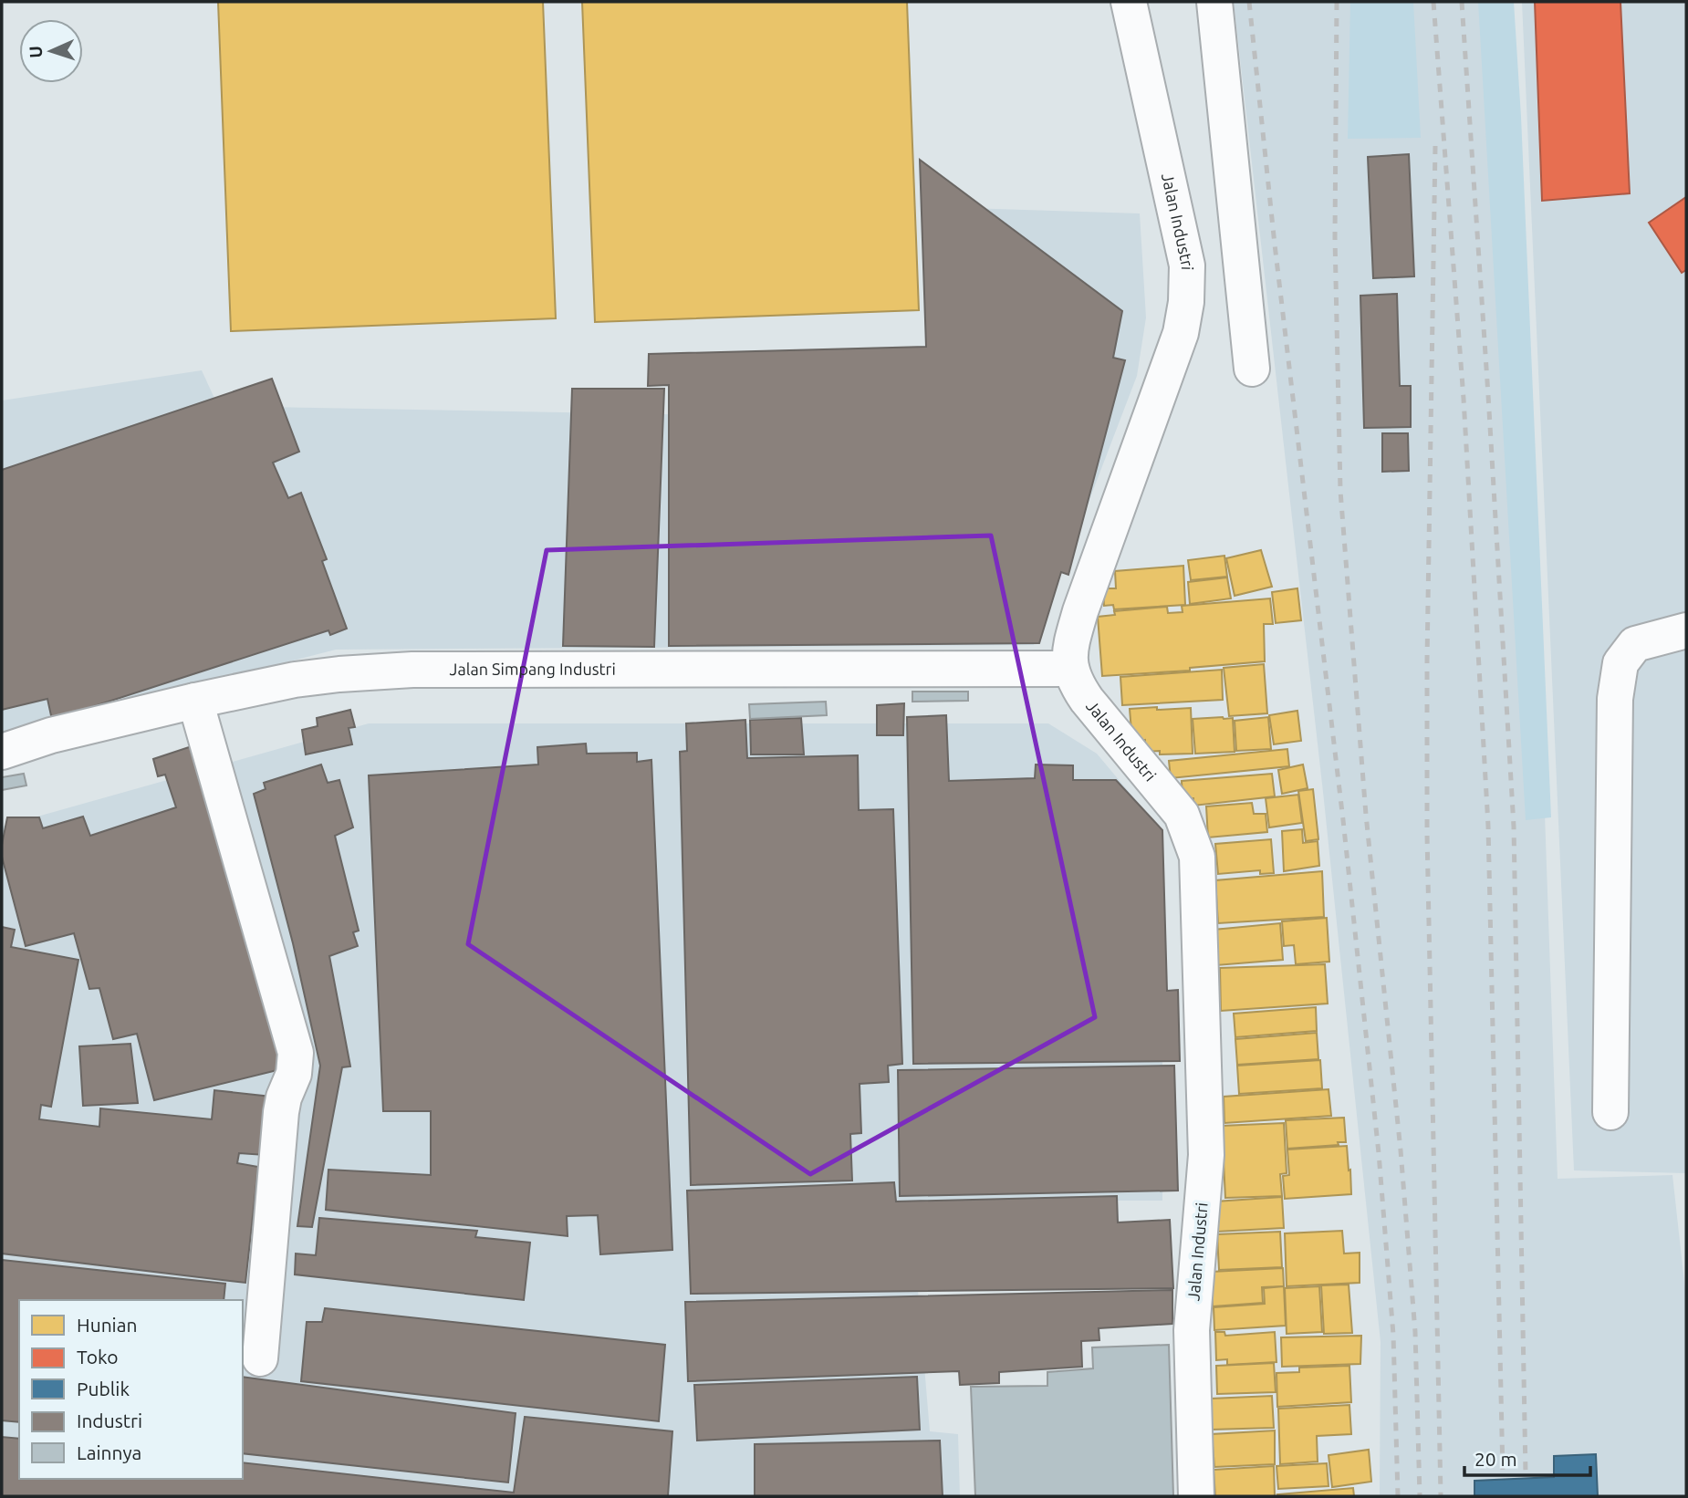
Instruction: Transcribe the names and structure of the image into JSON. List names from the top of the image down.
{
  "streets": {
    "street": ["Jalan Industri", "Jalan Simpang Industri"]
  },
  "crossings": [
    ["Jalan Industri", "Jalan Simpang Industri"]
  ],
  "legend": [
    "Hunian",
    "Toko",
    "Publik",
    "Industri",
    "Lainnya"
  ],
  "scale_bar": "20 m",
  "north": "left"
}
